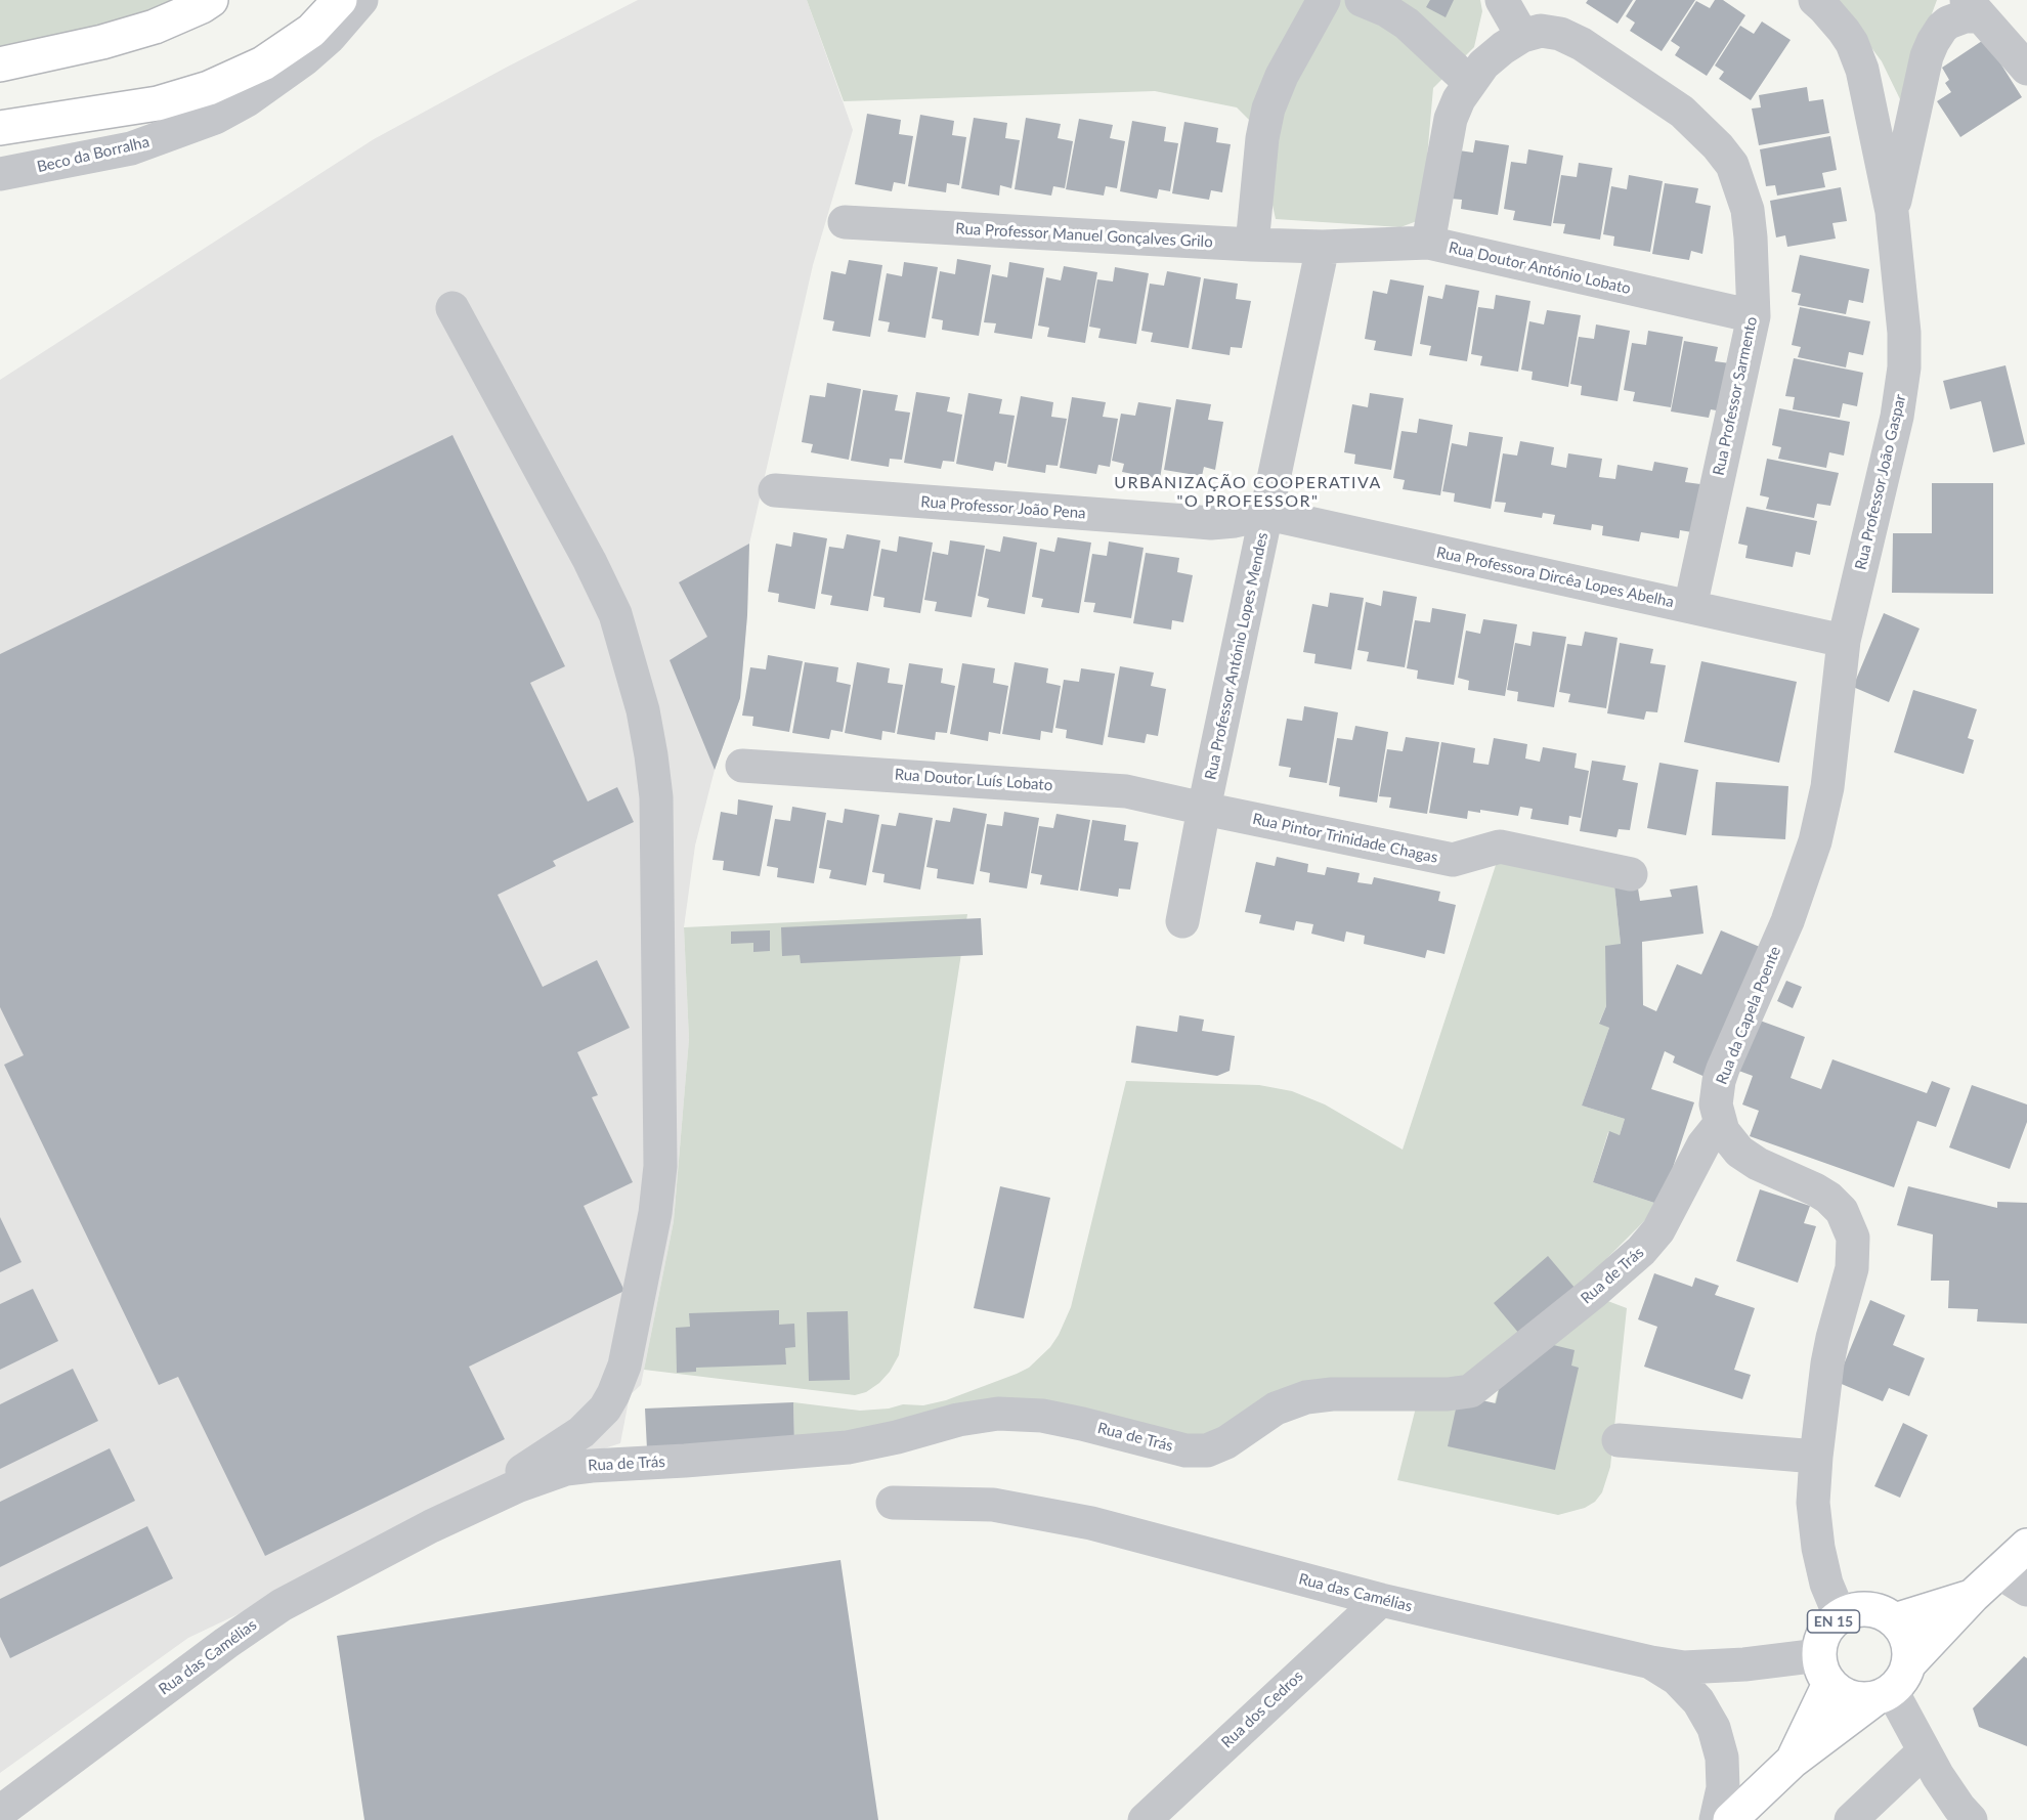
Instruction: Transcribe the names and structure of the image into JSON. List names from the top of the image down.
{
  "streets": {
    "main road": ["EN 15"],
    "street": [
      "Beco da Borralha",
      "Rua Professor Manuel Gonçalves Grilo",
      "Rua Doutor António Lobato",
      "Rua Professor Sarmento",
      "Rua Professor João Gaspar",
      "Rua Professor João Pena",
      "Rua Professora Dircêa Lopes Abelha",
      "Rua Professor António Lopes Mendes",
      "Rua Doutor Luís Lobato",
      "Rua Pintor Trinidade Chagas",
      "Rua da Capela Poente",
      "Rua de Trás",
      "Rua das Camélias",
      "Rua dos Cedros"
    ]
  },
  "crossings": [
    ["Rua Professor Manuel Gonçalves Grilo", "Rua Doutor António Lobato"],
    ["Rua Professor Manuel Gonçalves Grilo", "Rua Professor António Lopes Mendes"],
    ["Rua Doutor António Lobato", "Rua Professor Sarmento"],
    ["Rua Doutor António Lobato", "Rua Professor António Lopes Mendes"],
    ["Rua Professor Sarmento", "Rua Professora Dircêa Lopes Abelha"],
    ["Rua Professor João Gaspar", "Rua Professora Dircêa Lopes Abelha"],
    ["Rua Professor João Gaspar", "Rua da Capela Poente"],
    ["Rua Professor João Pena", "Rua Professora Dircêa Lopes Abelha"],
    ["Rua Professor João Pena", "Rua Professor António Lopes Mendes"],
    ["Rua Professora Dircêa Lopes Abelha", "Rua Professor António Lopes Mendes"],
    ["Rua Professora Dircêa Lopes Abelha", "Rua da Capela Poente"],
    ["Rua Professor António Lopes Mendes", "Rua Doutor Luís Lobato"],
    ["Rua Professor António Lopes Mendes", "Rua Pintor Trinidade Chagas"],
    ["Rua Doutor Luís Lobato", "Rua Pintor Trinidade Chagas"],
    ["Rua da Capela Poente", "Rua de Trás"],
    ["Rua de Trás", "Rua das Camélias"],
    ["Rua das Camélias", "EN 15"],
    ["Rua das Camélias", "Rua dos Cedros"]
  ],
  "districts": ["URBANIZAÇÃO COOPERATIVA \"O PROFESSOR\""]
}
